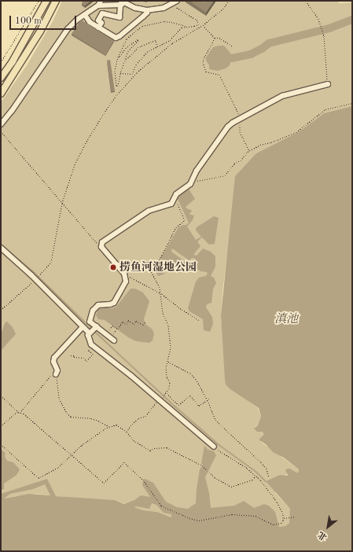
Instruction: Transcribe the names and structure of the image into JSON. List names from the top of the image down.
{
  "water": ["滇池"],
  "places": ["捞鱼河湿地公园"],
  "scale_bar": "100 m",
  "north": "bottom left"
}
